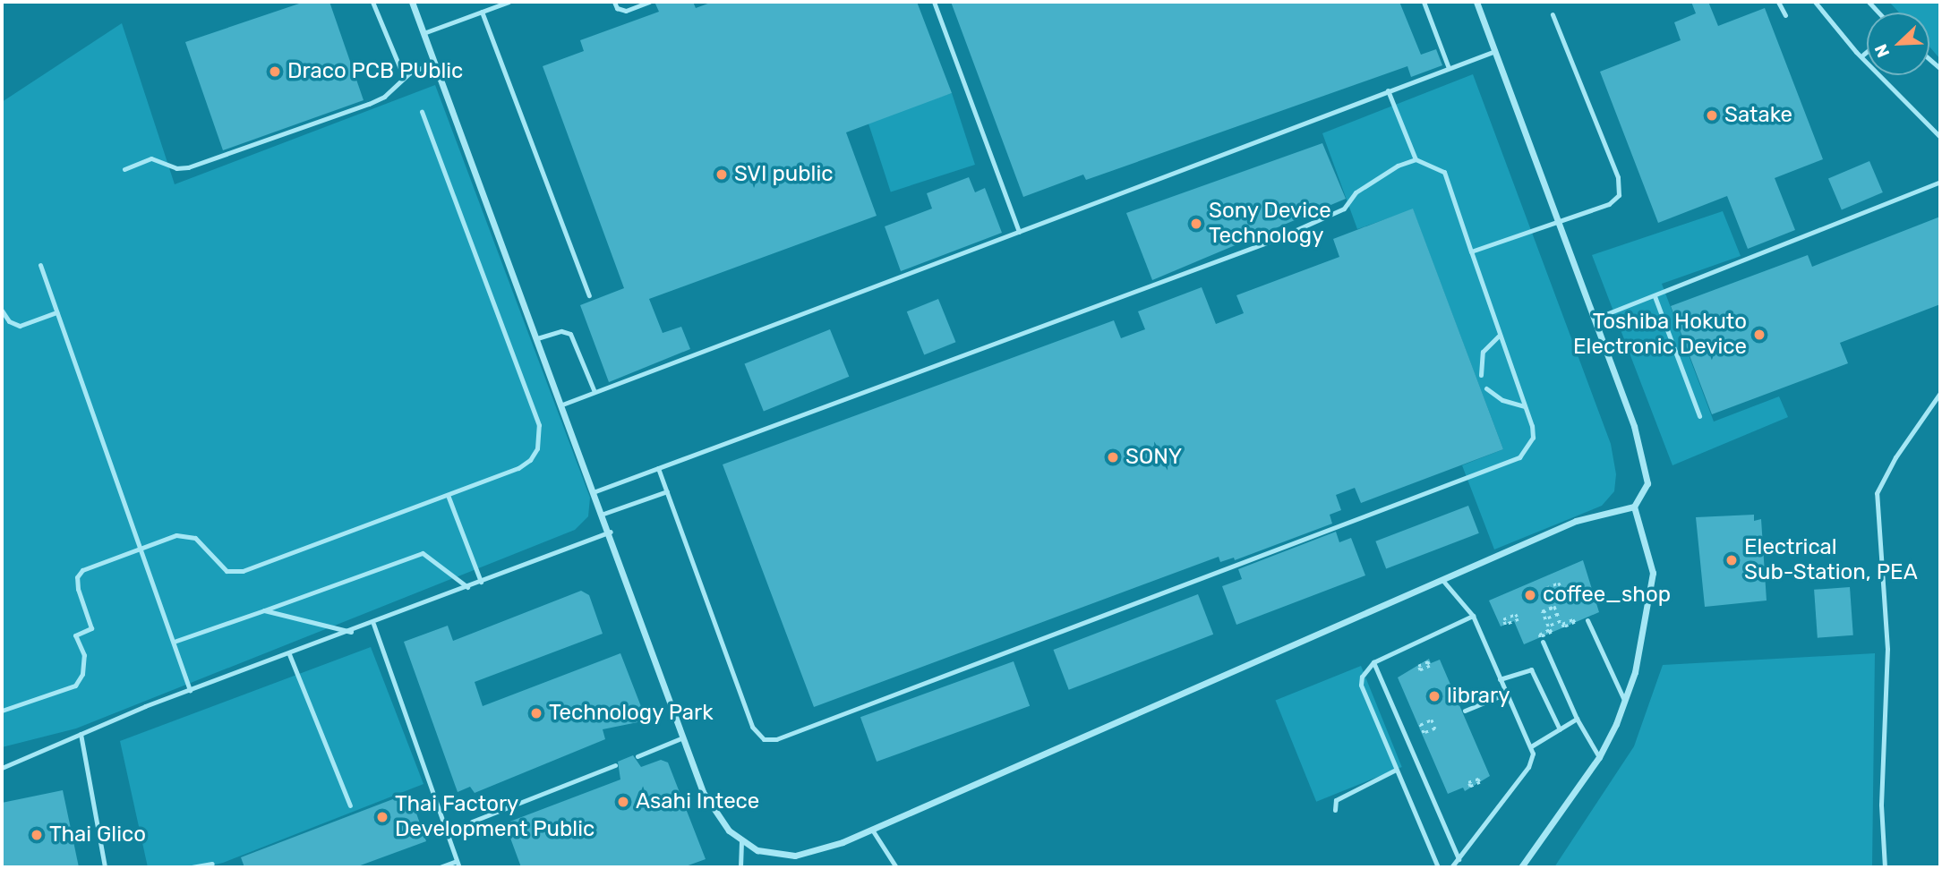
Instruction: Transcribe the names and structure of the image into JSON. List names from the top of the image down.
{
  "places": [
    "Draco PCB PUblic",
    "Satake",
    "SVI public",
    "Sony Device Technology",
    "Toshiba Hokuto Electronic Device",
    "SONY",
    "Electrical Sub-Station, PEA",
    "coffee_shop",
    "library",
    "Technology Park",
    "Asahi Intece",
    "Thai Factory Development Public",
    "Thai Glico"
  ],
  "north": "bottom left"
}
